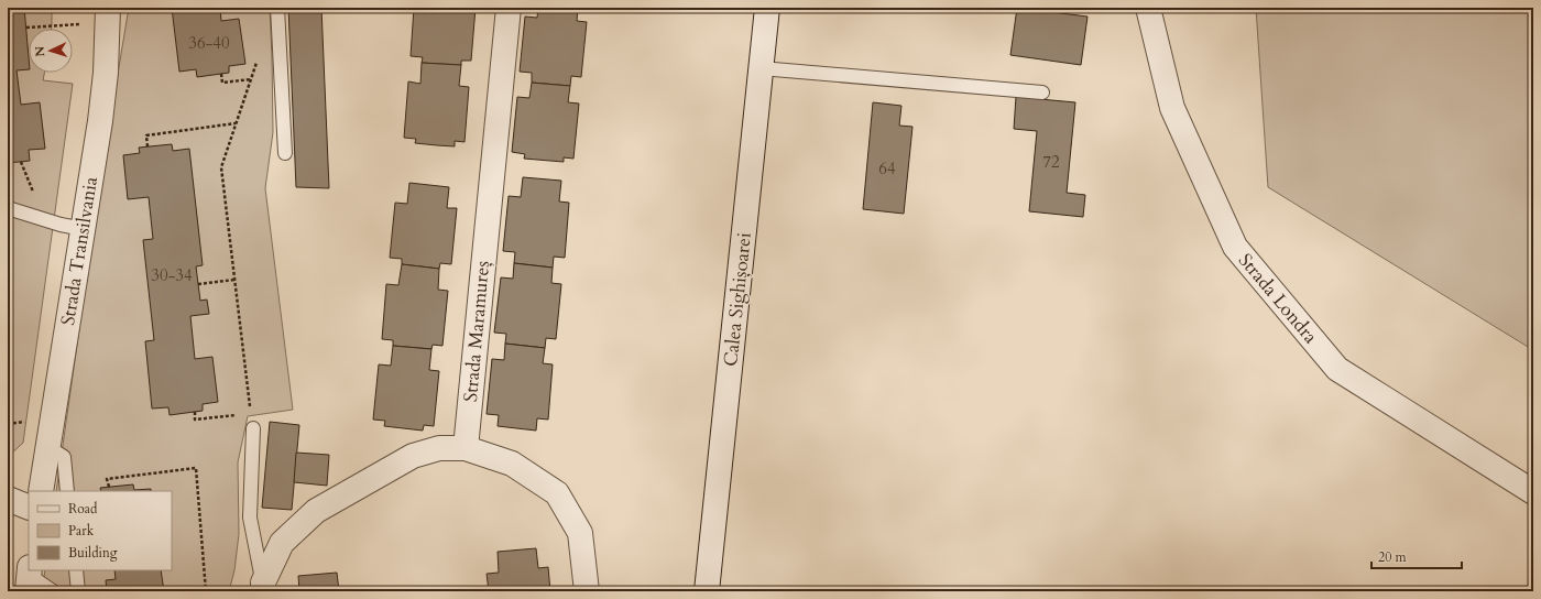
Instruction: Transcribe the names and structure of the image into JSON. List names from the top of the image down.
{
  "streets": {
    "street": [
      "Strada Transilvania",
      "Strada Londra",
      "Calea Sighișoarei",
      "Strada Maramureș"
    ]
  },
  "house_numbers": [
    "36-40",
    "72",
    "64",
    "30-34"
  ],
  "legend": ["Road", "Park", "Building"],
  "scale_bar": "20 m",
  "north": "left"
}
